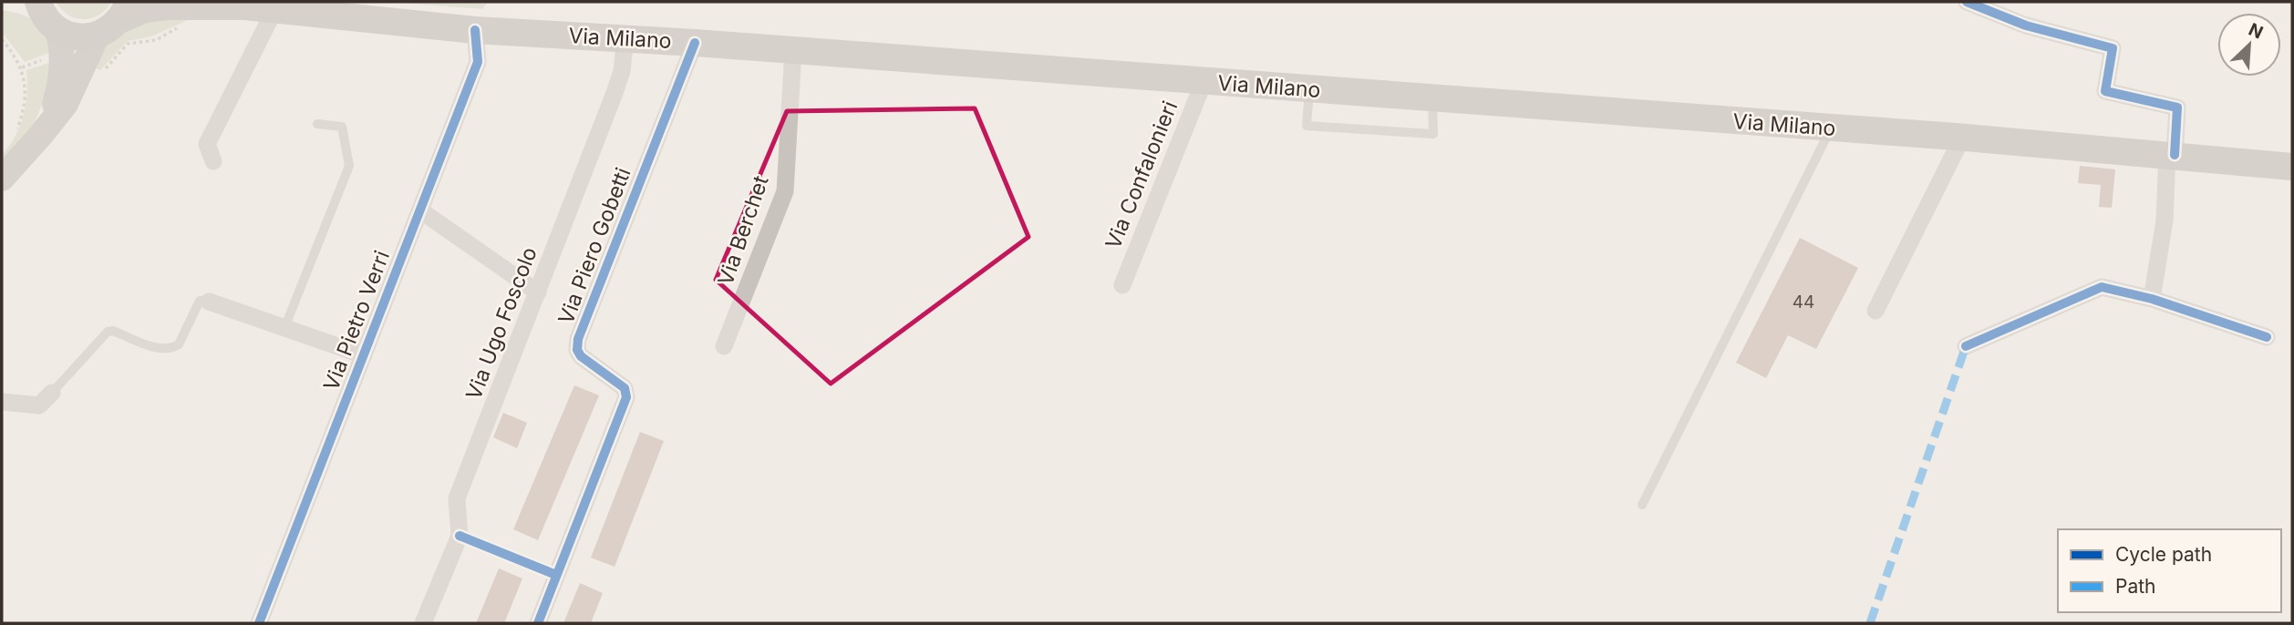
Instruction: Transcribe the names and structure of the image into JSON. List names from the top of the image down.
{
  "streets": {
    "main road": ["Via Milano"],
    "street": [
      "Via Confalonieri",
      "Via Berchet",
      "Via Piero Gobetti",
      "Via Pietro Verri",
      "Via Ugo Foscolo"
    ]
  },
  "crossings": [
    ["Via Milano", "Via Confalonieri"],
    ["Via Milano", "Via Berchet"],
    ["Via Milano", "Via Piero Gobetti"],
    ["Via Milano", "Via Pietro Verri"],
    ["Via Milano", "Via Ugo Foscolo"]
  ],
  "house_numbers": ["44"],
  "legend": ["Cycle path", "Path"],
  "north": "top right"
}
